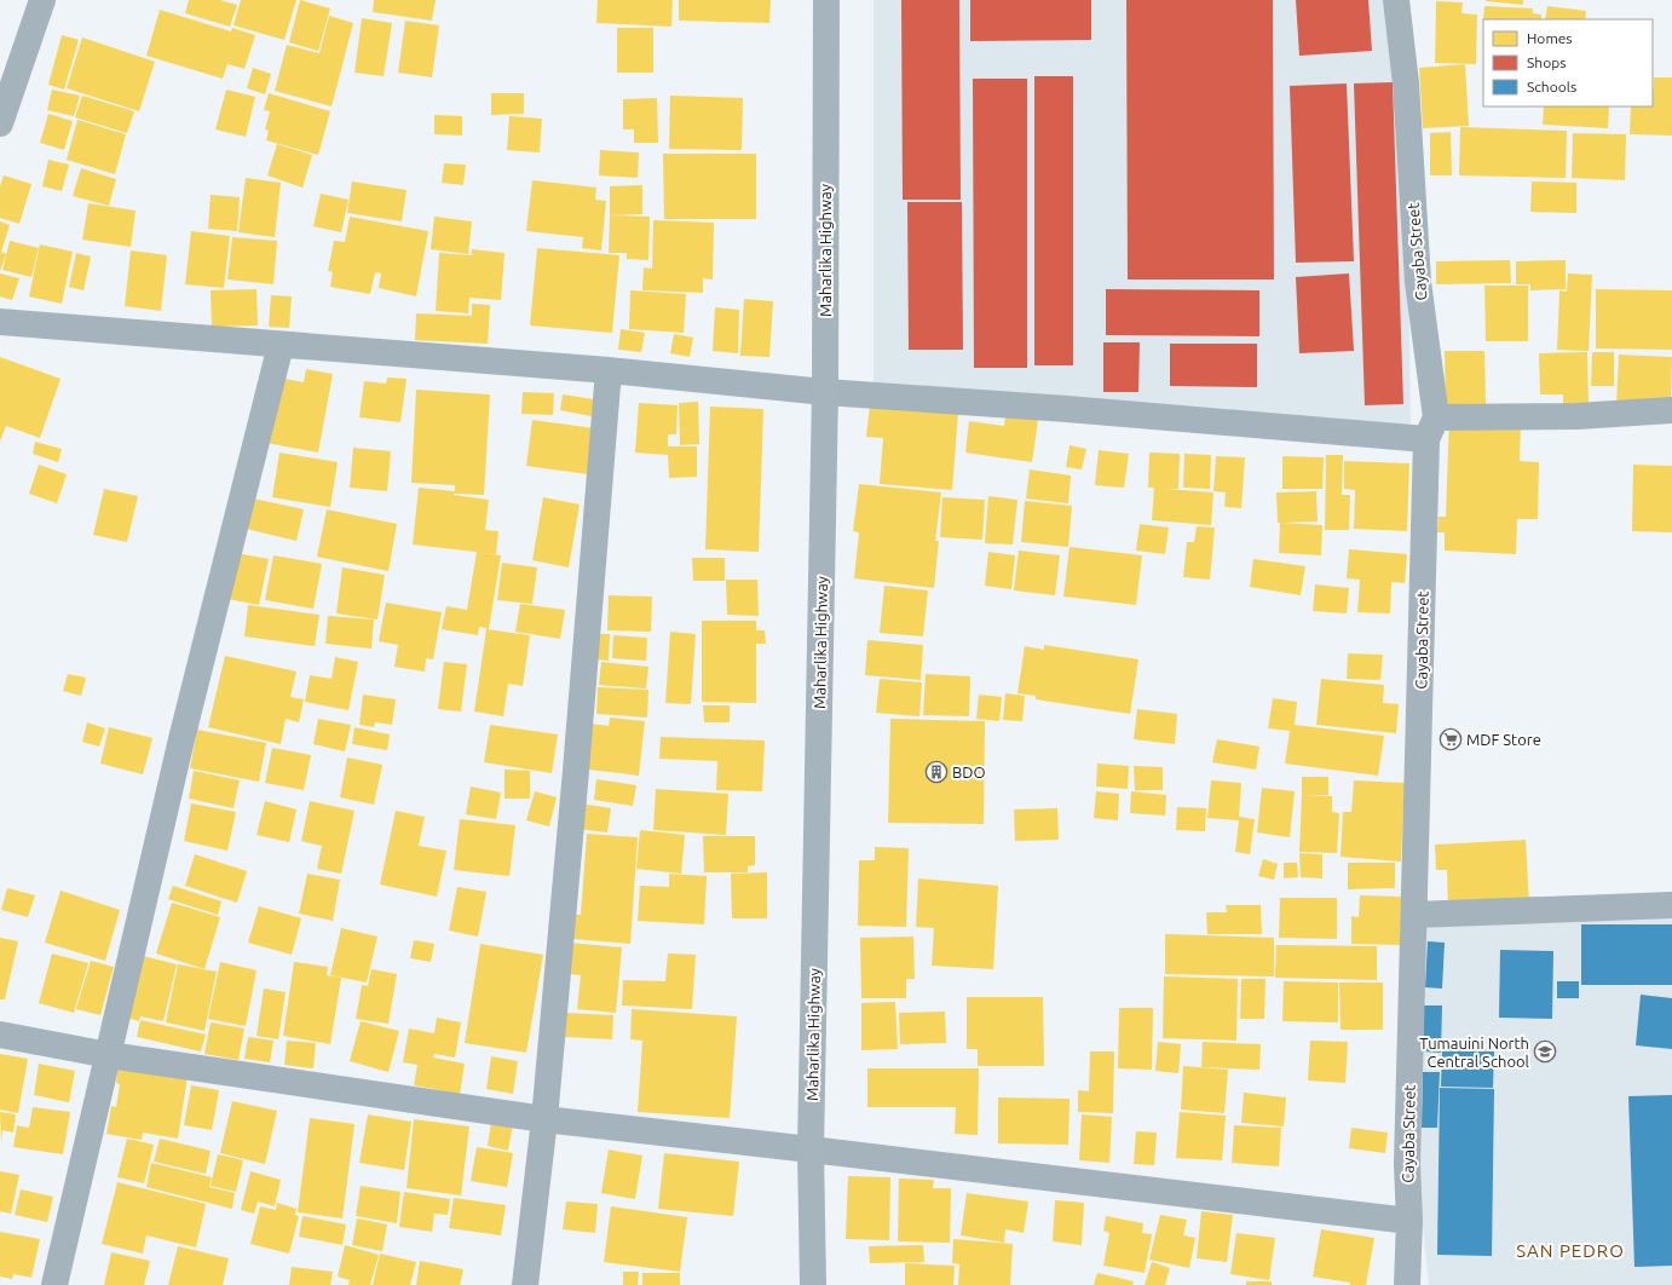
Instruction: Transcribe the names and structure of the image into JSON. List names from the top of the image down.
{
  "streets": {
    "main road": ["Maharlika Highway"],
    "street": ["Cayaba Street"]
  },
  "districts": ["SAN PEDRO"],
  "places": {
    "supermarket": ["MDF Store"],
    "building": ["BDO"],
    "school or university": ["Tumauini North Central School"]
  },
  "legend": ["Homes", "Shops", "Schools"]
}
